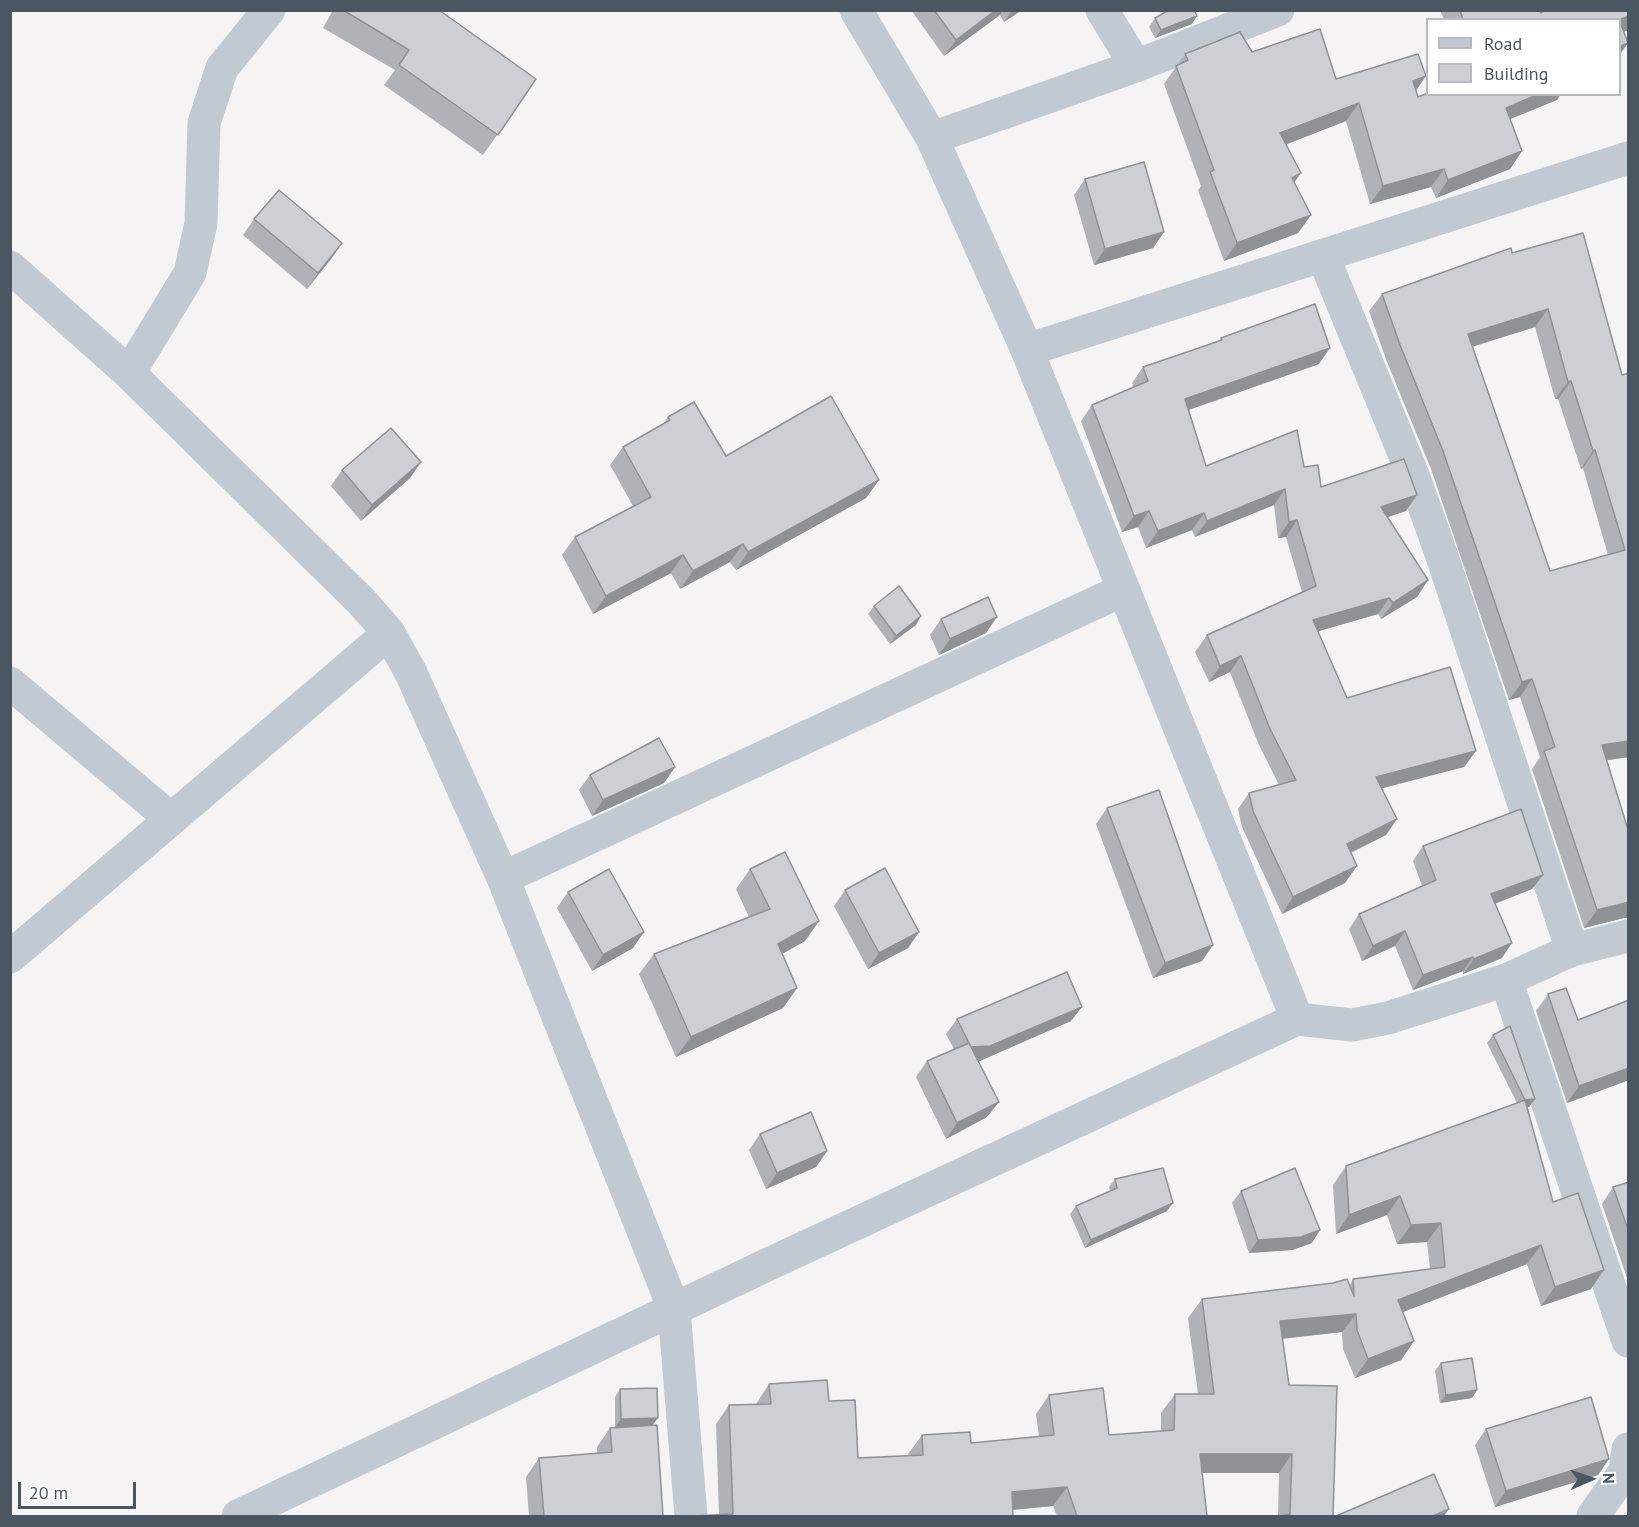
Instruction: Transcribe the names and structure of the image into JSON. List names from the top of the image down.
{
  "legend": ["Road", "Building"],
  "scale_bar": "20 m",
  "north": "right"
}
